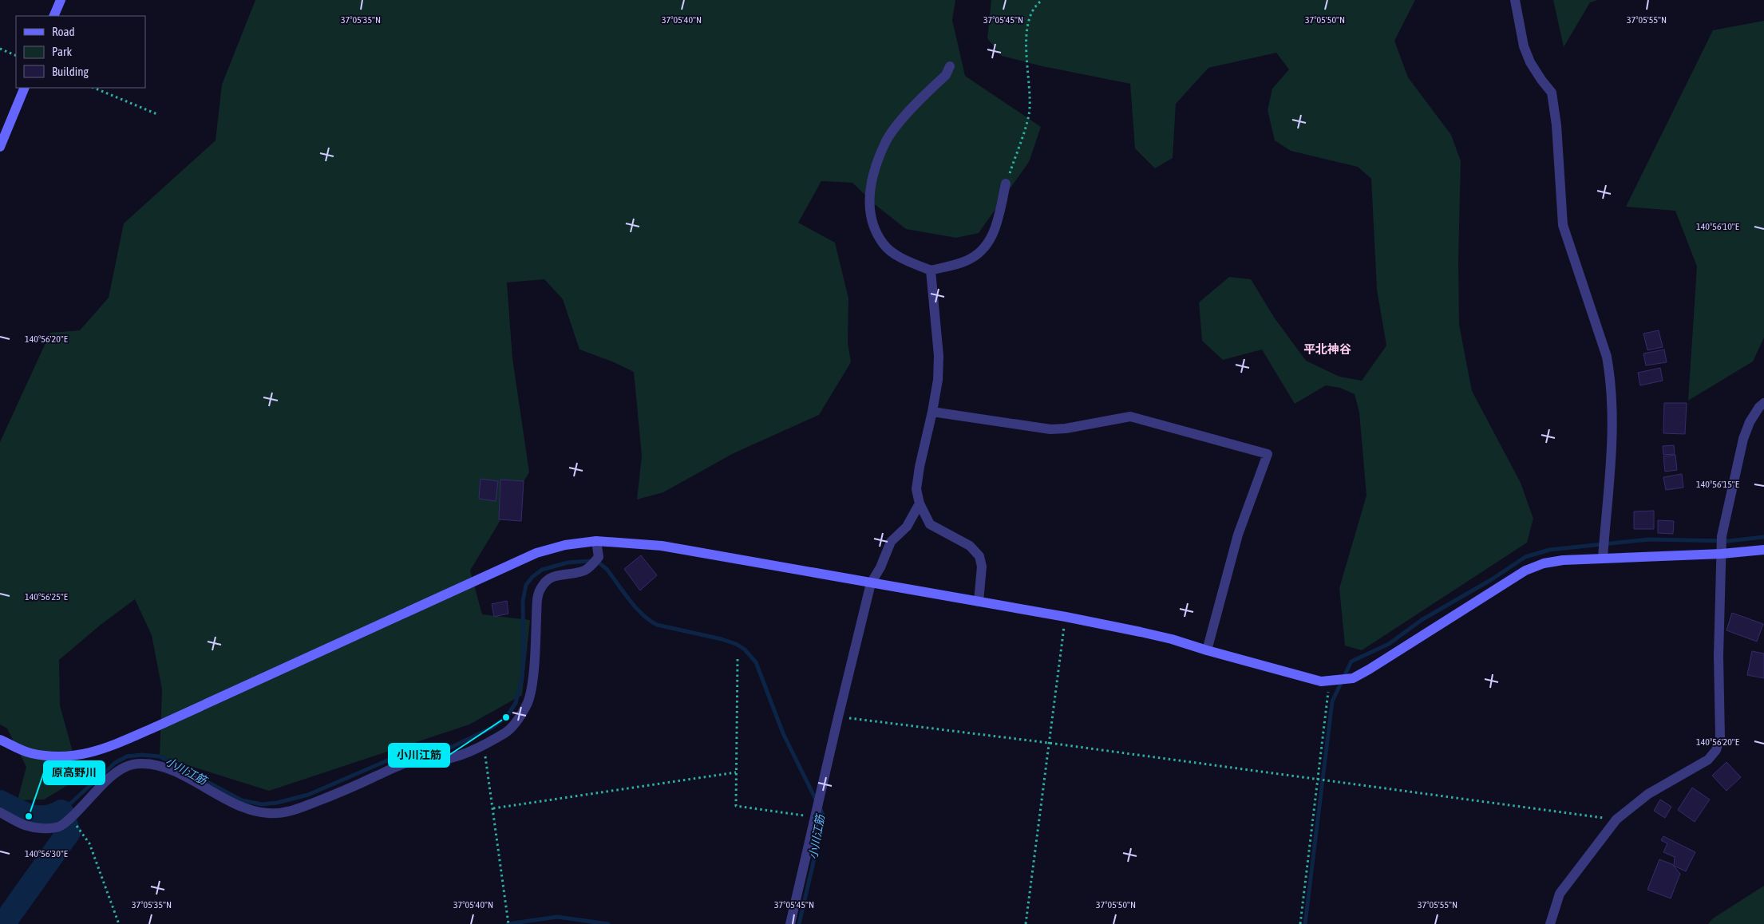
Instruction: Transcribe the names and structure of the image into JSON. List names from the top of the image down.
{
  "districts": ["平北神谷"],
  "water": ["小川江筋"],
  "places": ["小川江筋", "原高野川"],
  "legend": ["Road", "Park", "Building"],
  "coordinates": [
    "37°05'35\"N",
    "37°05'40\"N",
    "37°05'45\"N",
    "37°05'50\"N",
    "37°05'55\"N",
    "140°56'10\"E",
    "140°56'20\"E",
    "140°56'15\"E",
    "140°56'25\"E",
    "140°56'30\"E"
  ]
}
